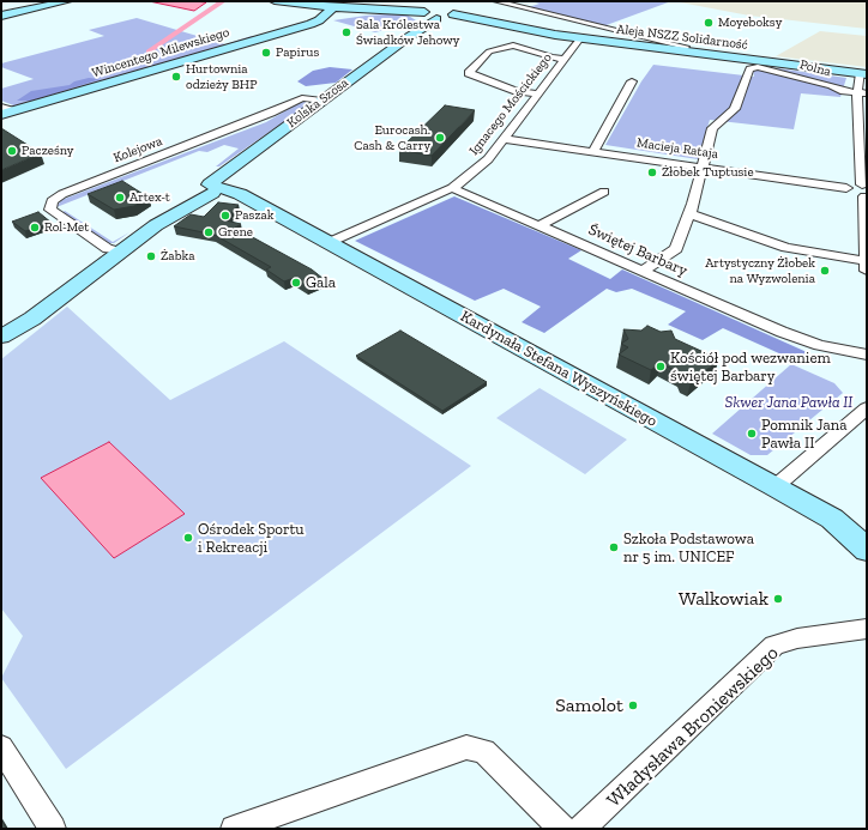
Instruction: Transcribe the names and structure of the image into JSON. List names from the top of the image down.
{
  "streets": {
    "street": [
      "Aleja NSZZ Solidarność",
      "Wincentego Milewskiego",
      "Polna",
      "Kolska Szosa",
      "Ignacego Mościckiego",
      "Macieja Rataja",
      "Kolejowa",
      "Świętej Barbary",
      "Kardynała Stefana Wyszyńskiego",
      "Władysława Broniewskiego"
    ]
  },
  "crossings": [
    ["Aleja NSZZ Solidarność", "Wincentego Milewskiego"],
    ["Aleja NSZZ Solidarność", "Kolska Szosa"],
    ["Aleja NSZZ Solidarność", "Ignacego Mościckiego"],
    ["Polna", "Macieja Rataja"],
    ["Kolska Szosa", "Kolejowa"],
    ["Kolska Szosa", "Kardynała Stefana Wyszyńskiego"],
    ["Ignacego Mościckiego", "Macieja Rataja"],
    ["Ignacego Mościckiego", "Świętej Barbary"],
    ["Ignacego Mościckiego", "Kardynała Stefana Wyszyńskiego"]
  ],
  "parks": ["Skwer Jana Pawła II"],
  "places": [
    "Moyeboksy",
    "Sala Królestwa Świadków Jehowy",
    "Papirus",
    "Hurtownia odzieży BHP",
    "Eurocash. Cash & Carry",
    "Pacześny",
    "Żłobek Tuptusie",
    "Artex-t",
    "Paszak",
    "Rol-Met",
    "Grene",
    "Żabka",
    "Artystyczny Żłobek na Wyzwolenia",
    "Gala",
    "Kościół pod wezwaniem świętej Barbary",
    "Pomnik Jana Pawła II",
    "Ośrodek Sportu i Rekreacji",
    "Szkoła Podstawowa nr 5 im. UNICEF",
    "Walkowiak",
    "Samolot"
  ]
}
